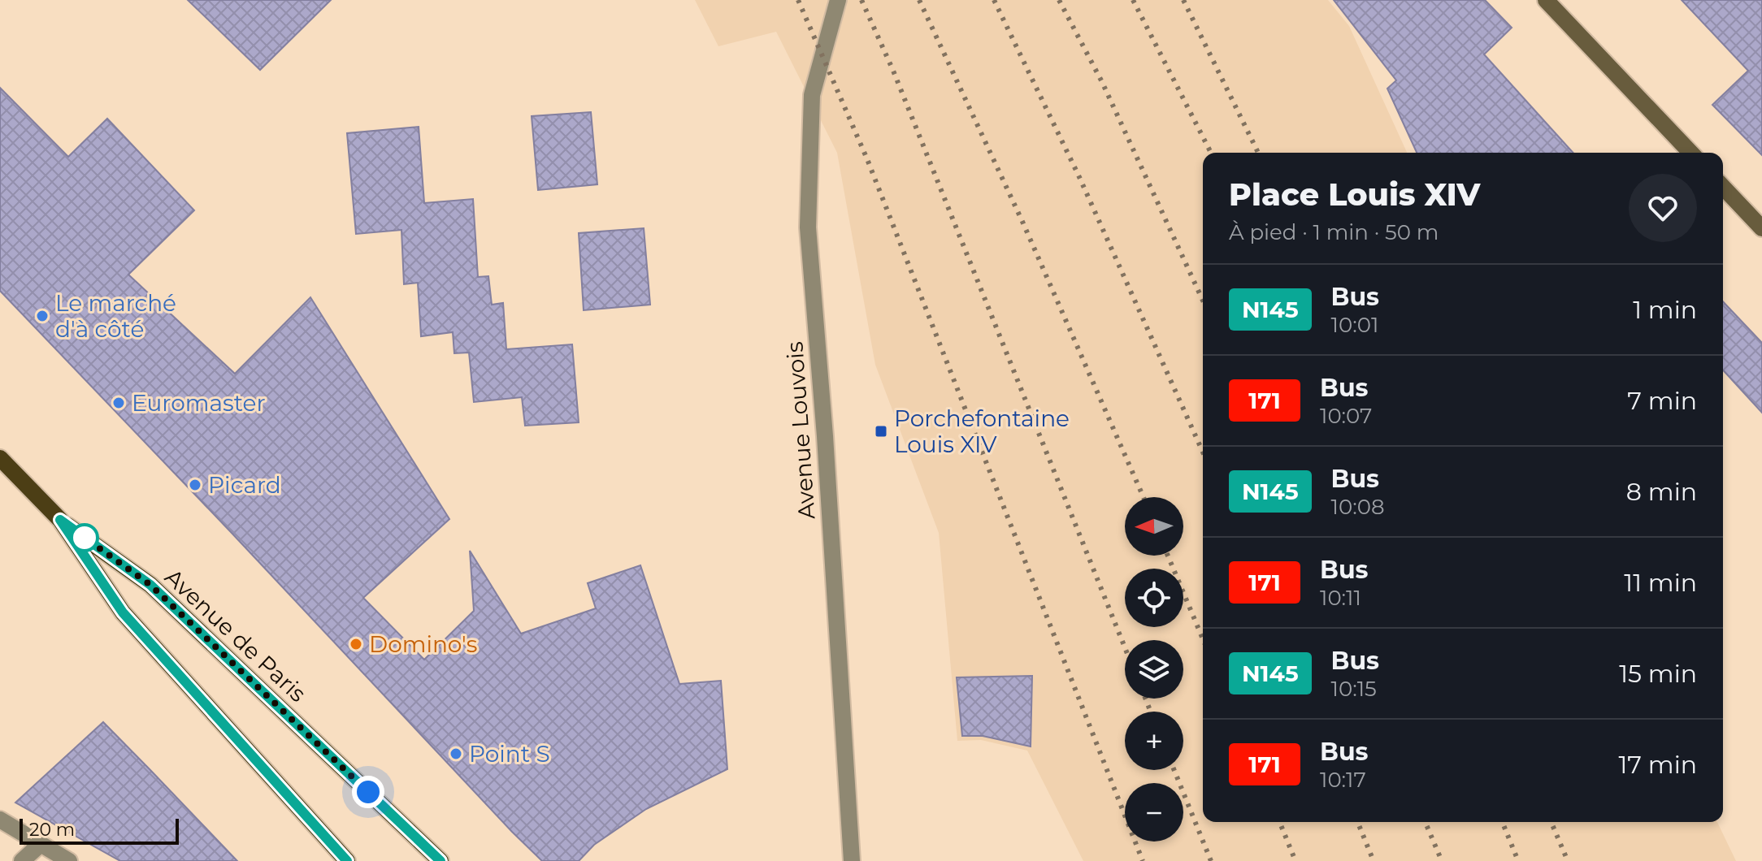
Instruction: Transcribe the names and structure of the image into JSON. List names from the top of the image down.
{
  "streets": {
    "main road": ["Avenue de Paris"],
    "street": ["Avenue Louvois"]
  },
  "places": {
    "other": [
      "Le marché d'à côté",
      "Euromaster",
      "Picard",
      "Domino's",
      "Point S"
    ],
    "transit": ["Porchefontaine Louis XIV"]
  },
  "lines": ["bus line N145"],
  "scale_bar": "20 m",
  "north": "left",
  "page": {
    "heading": ["Place Louis XIV", "À pied · 1 min · 50 m"],
    "list": [
      {
        "mark": "N145",
        "name": "Bus",
        "note": "10:01",
        "value": "1 min"
      },
      {
        "mark": "171",
        "name": "Bus",
        "note": "10:07",
        "value": "7 min"
      },
      {
        "mark": "N145",
        "name": "Bus",
        "note": "10:08",
        "value": "8 min"
      },
      {
        "mark": "171",
        "name": "Bus",
        "note": "10:11",
        "value": "11 min"
      },
      {
        "mark": "N145",
        "name": "Bus",
        "note": "10:15",
        "value": "15 min"
      },
      {
        "mark": "171",
        "name": "Bus",
        "note": "10:17",
        "value": "17 min"
      }
    ],
    "map_buttons": ["+", "−"],
    "scale": "20 m"
  }
}
